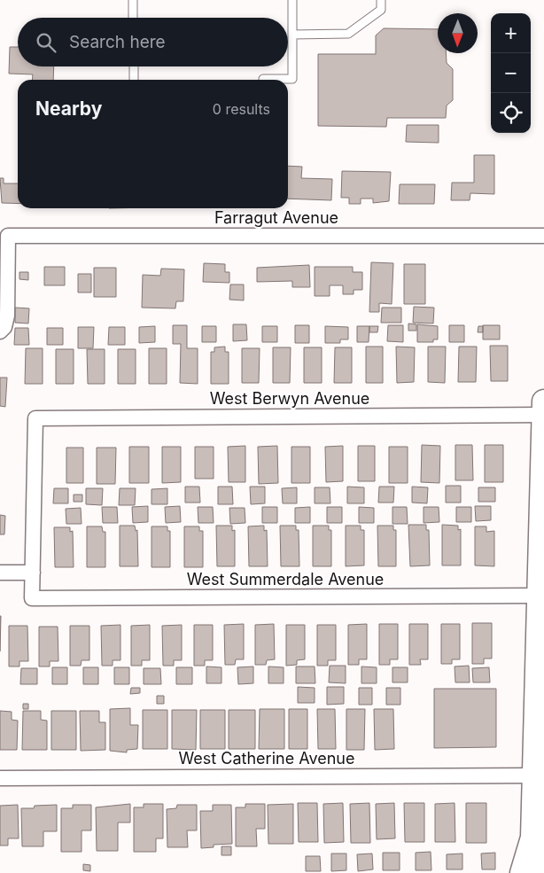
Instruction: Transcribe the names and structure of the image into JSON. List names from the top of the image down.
{
  "streets": {
    "street": [
      "Farragut Avenue",
      "West Berwyn Avenue",
      "West Summerdale Avenue",
      "West Catherine Avenue"
    ]
  },
  "crossings": [
    ["West Berwyn Avenue", "West Summerdale Avenue"]
  ],
  "north": "bottom",
  "page": {
    "map_buttons": ["+", "−"],
    "search": "Search here",
    "heading": ["Nearby", "0 results"]
  }
}
